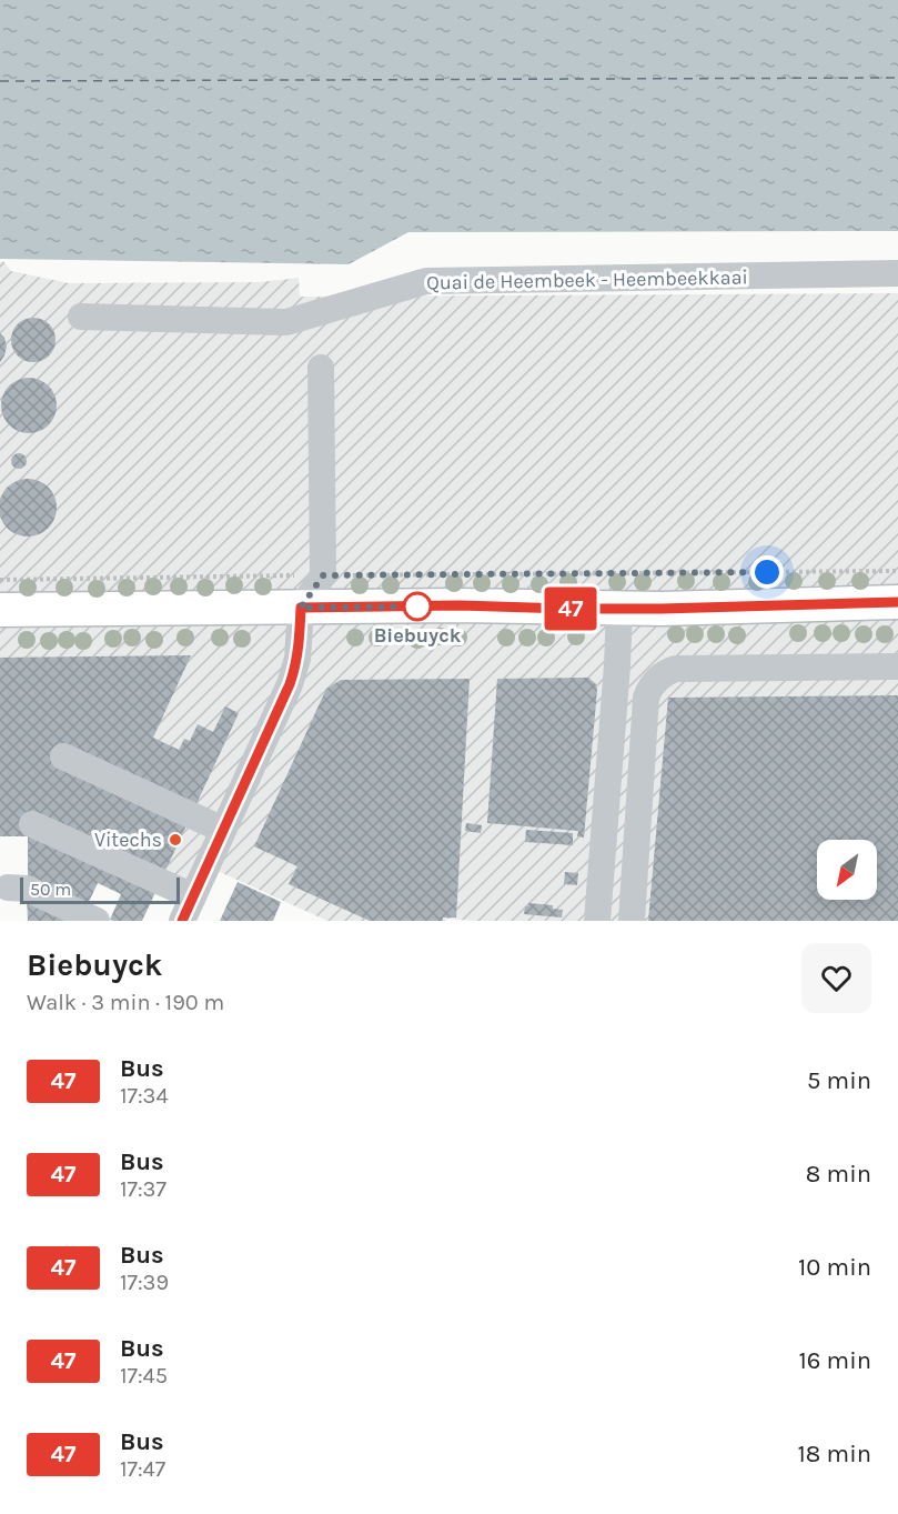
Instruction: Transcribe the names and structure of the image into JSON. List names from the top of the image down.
{
  "streets": {
    "street": ["Quai de Heembeek - Heembeekkaai"]
  },
  "places": ["Biebuyck", "Vitechs"],
  "lines": ["bus line 47"],
  "scale_bar": "50 m",
  "north": "bottom left",
  "page": {
    "on_map": "47",
    "scale": "50 m",
    "heading": ["Biebuyck", "Walk · 3 min · 190 m"],
    "list": [
      {
        "mark": "47",
        "name": "Bus",
        "note": "17:34",
        "value": "5 min"
      },
      {
        "mark": "47",
        "name": "Bus",
        "note": "17:37",
        "value": "8 min"
      },
      {
        "mark": "47",
        "name": "Bus",
        "note": "17:39",
        "value": "10 min"
      },
      {
        "mark": "47",
        "name": "Bus",
        "note": "17:45",
        "value": "16 min"
      },
      {
        "mark": "47",
        "name": "Bus",
        "note": "17:47",
        "value": "18 min"
      }
    ]
  }
}
